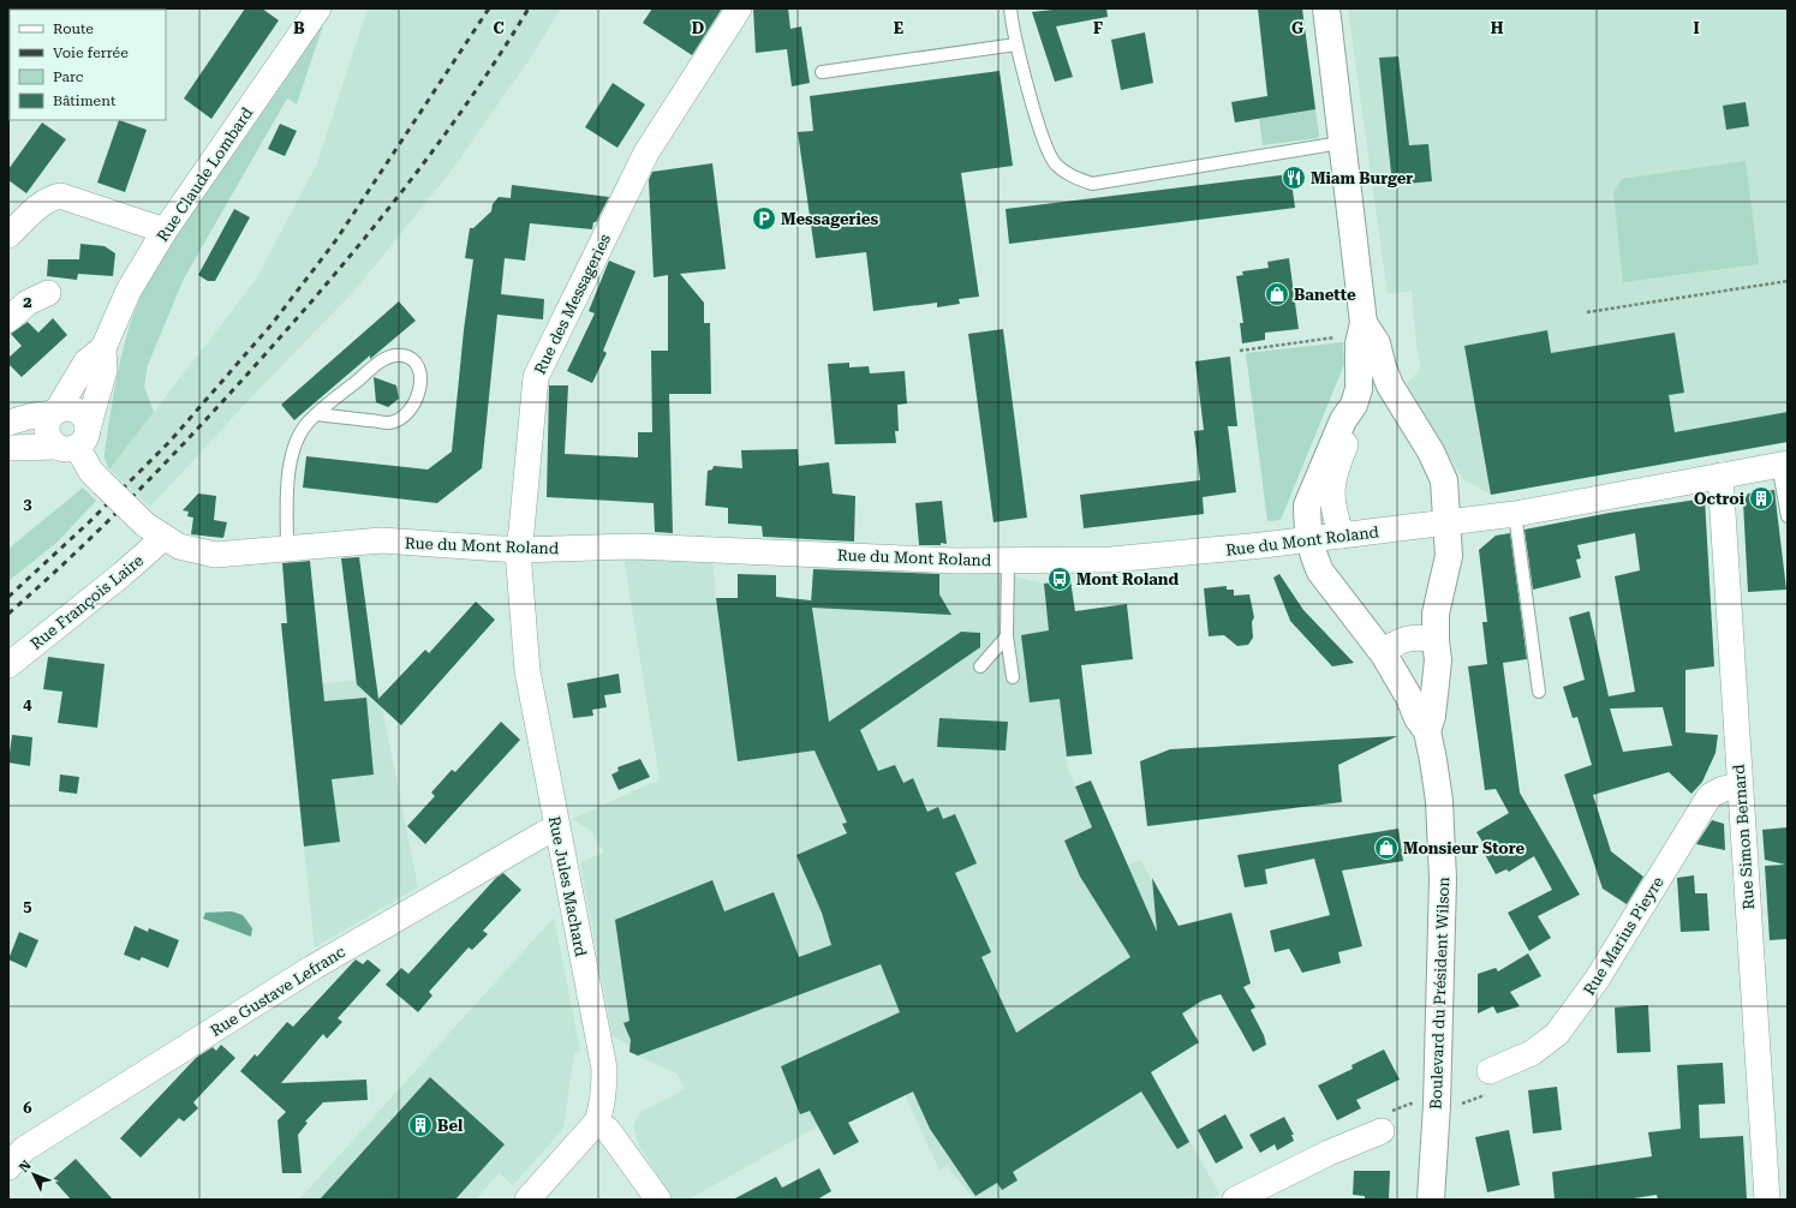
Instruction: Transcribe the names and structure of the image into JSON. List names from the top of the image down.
{
  "streets": {
    "main road": ["Boulevard du Président Wilson"],
    "street": [
      "Rue Claude Lombard",
      "Rue des Messageries",
      "Rue du Mont Roland",
      "Rue François Laire",
      "Rue Simon Bernard",
      "Rue Jules Machard",
      "Rue Marius Pieyre",
      "Rue Gustave Lefranc"
    ]
  },
  "crossings": [
    ["Rue Claude Lombard", "Rue du Mont Roland"],
    ["Rue des Messageries", "Rue du Mont Roland"],
    ["Rue des Messageries", "Rue Jules Machard"],
    ["Rue du Mont Roland", "Rue François Laire"],
    ["Rue du Mont Roland", "Rue Simon Bernard"],
    ["Rue du Mont Roland", "Rue Jules Machard"],
    ["Rue du Mont Roland", "Boulevard du Président Wilson"],
    ["Rue Simon Bernard", "Rue Marius Pieyre"],
    ["Rue Jules Machard", "Rue Gustave Lefranc"]
  ],
  "places": {
    "restaurant": ["Miam Burger"],
    "parking": ["Messageries"],
    "shop": ["Banette", "Monsieur Store"],
    "building": ["Octroi", "Bel"],
    "bus stop": ["Mont Roland"]
  },
  "legend": [
    "Route",
    "Voie ferrée",
    "Parc",
    "Bâtiment"
  ],
  "north": "top left",
  "grid": {
    "columns": [
      "B",
      "C",
      "D",
      "E",
      "F",
      "G",
      "H",
      "I"
    ],
    "rows": [
      "2",
      "3",
      "4",
      "5",
      "6"
    ]
  }
}
